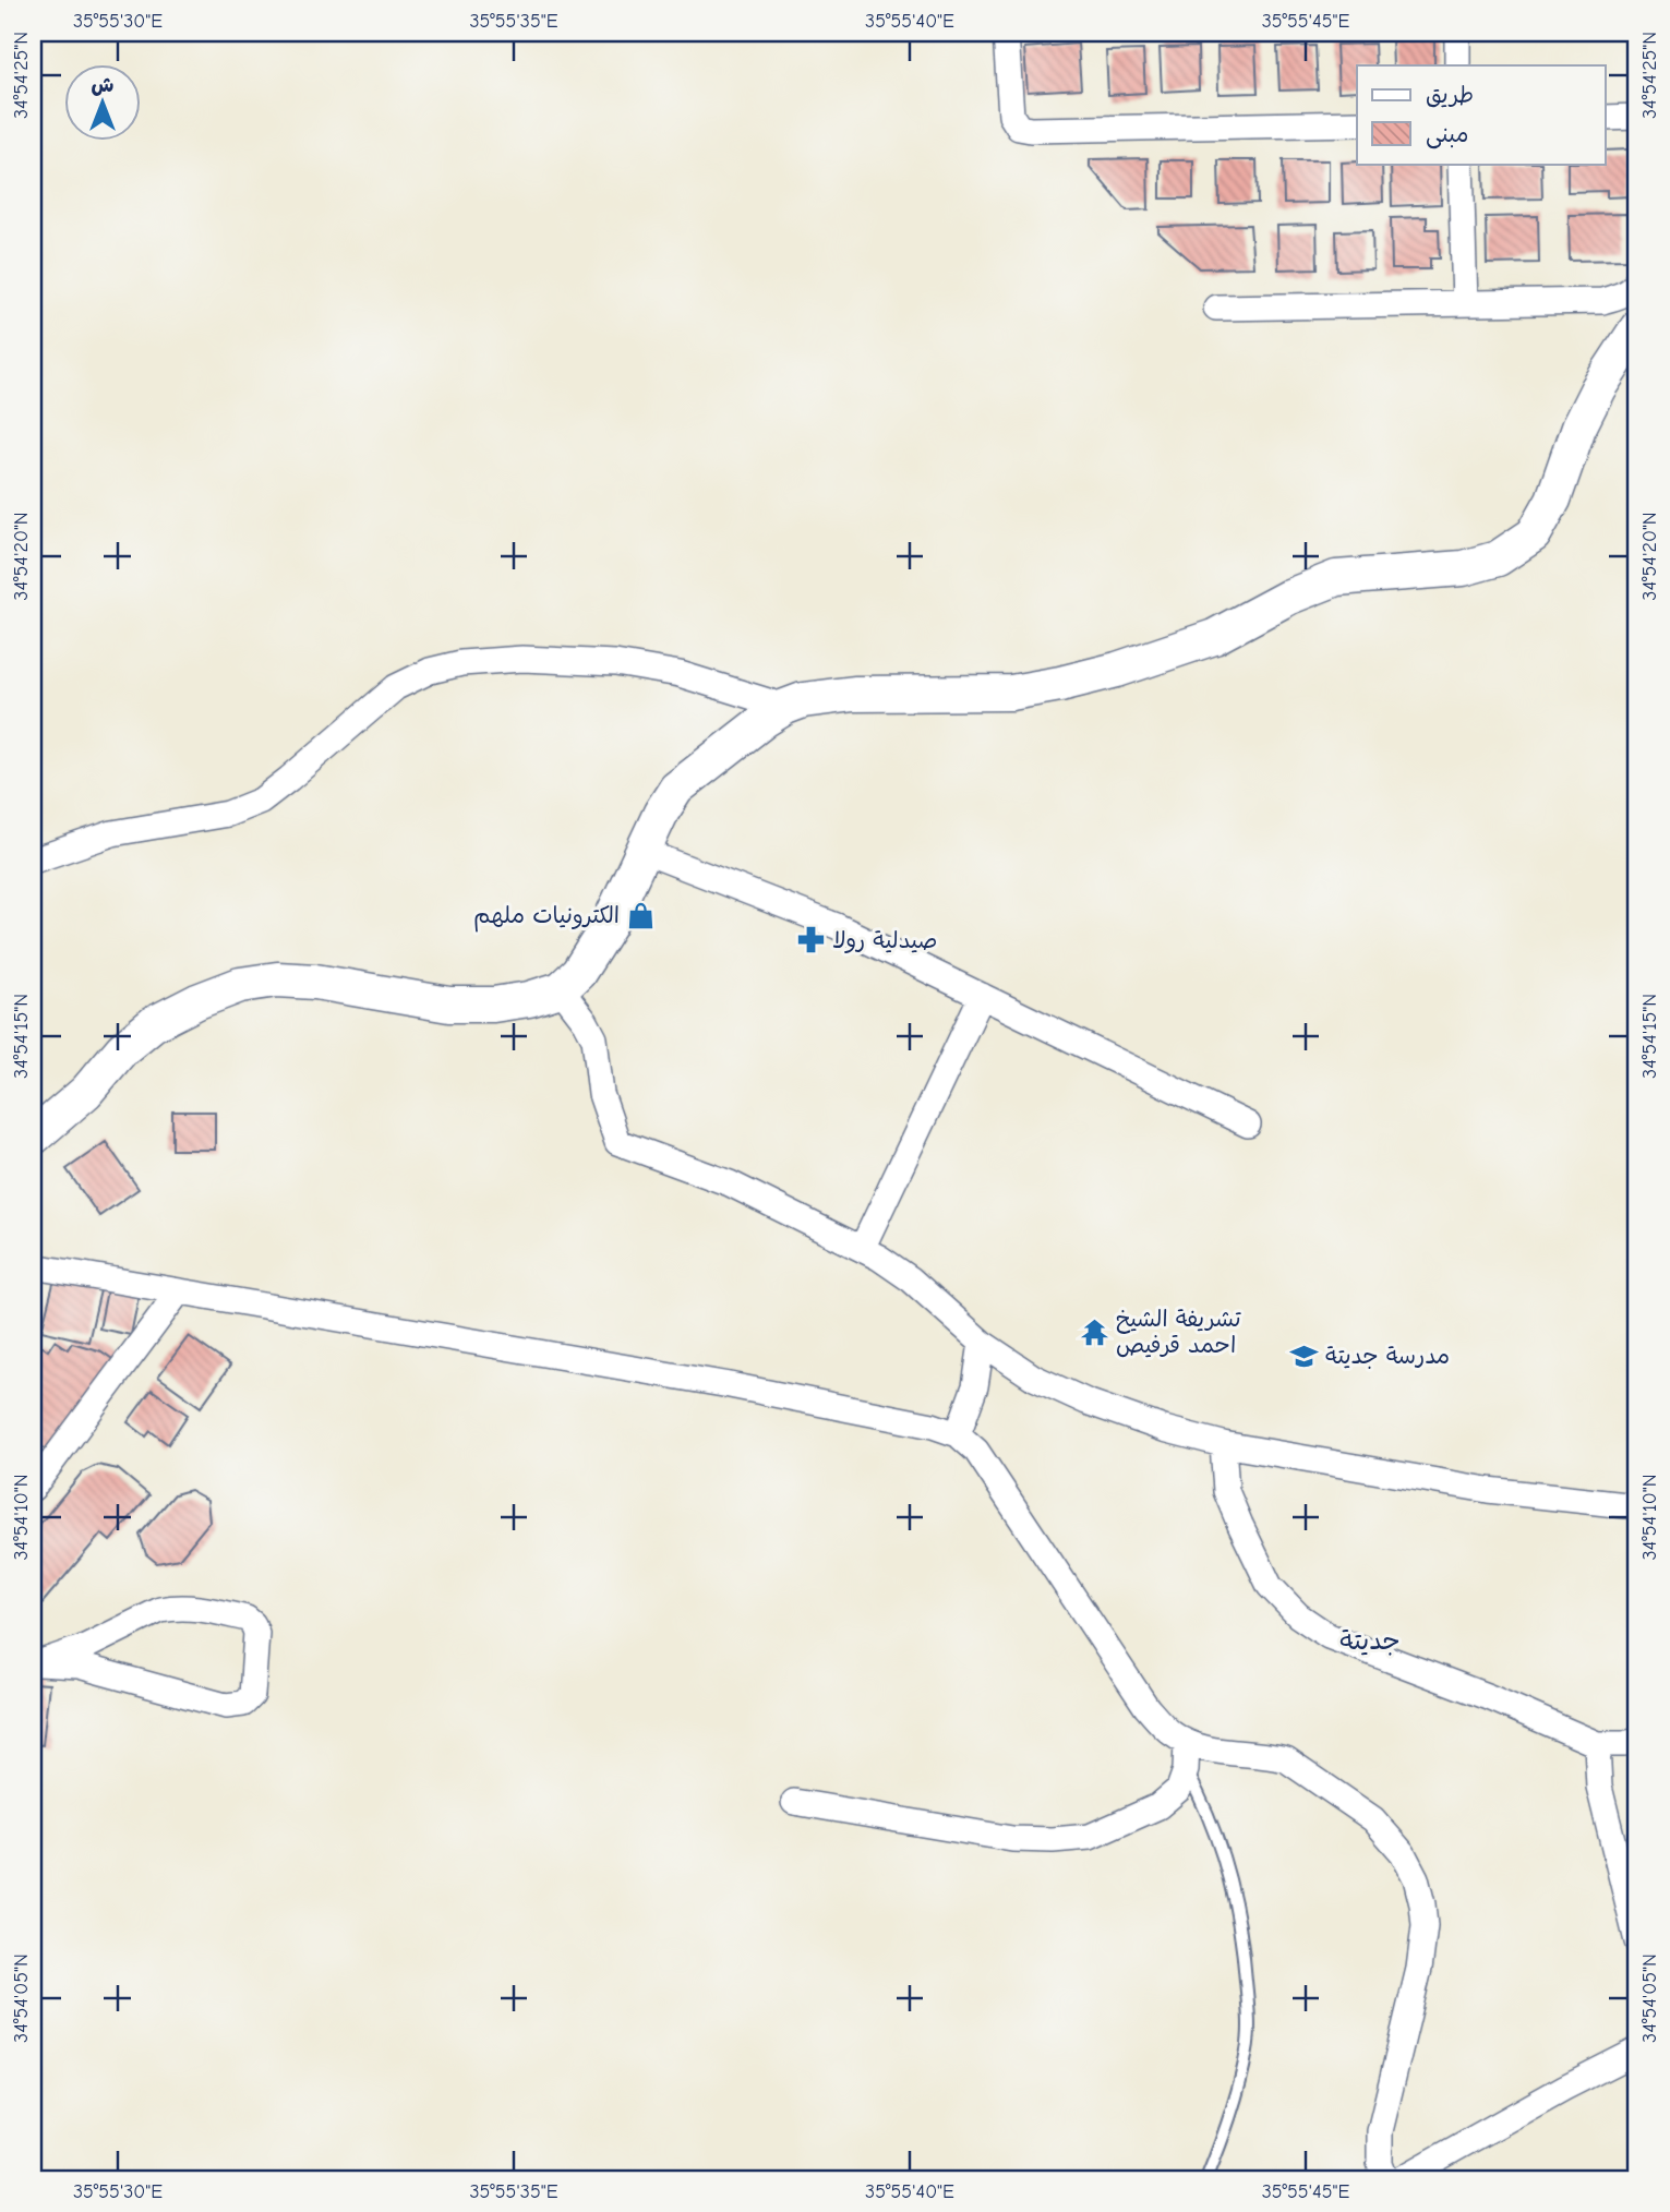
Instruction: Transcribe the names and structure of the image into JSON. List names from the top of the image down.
{
  "districts": ["جديتة"],
  "places": {
    "shop": ["الكترونيات ملهم"],
    "pharmacy": ["صيدلية رولا"],
    "temple": ["تشريفة الشيخ احمد قرفيص"],
    "school or university": ["مدرسة جديتة"]
  },
  "legend": ["طريق", "مبنى"],
  "north": "top",
  "coordinates": [
    "35°55'30\"E",
    "35°55'35\"E",
    "35°55'40\"E",
    "35°55'45\"E",
    "34°54'25\"N",
    "34°54'20\"N",
    "34°54'15\"N",
    "34°54'10\"N",
    "34°54'05\"N"
  ]
}
